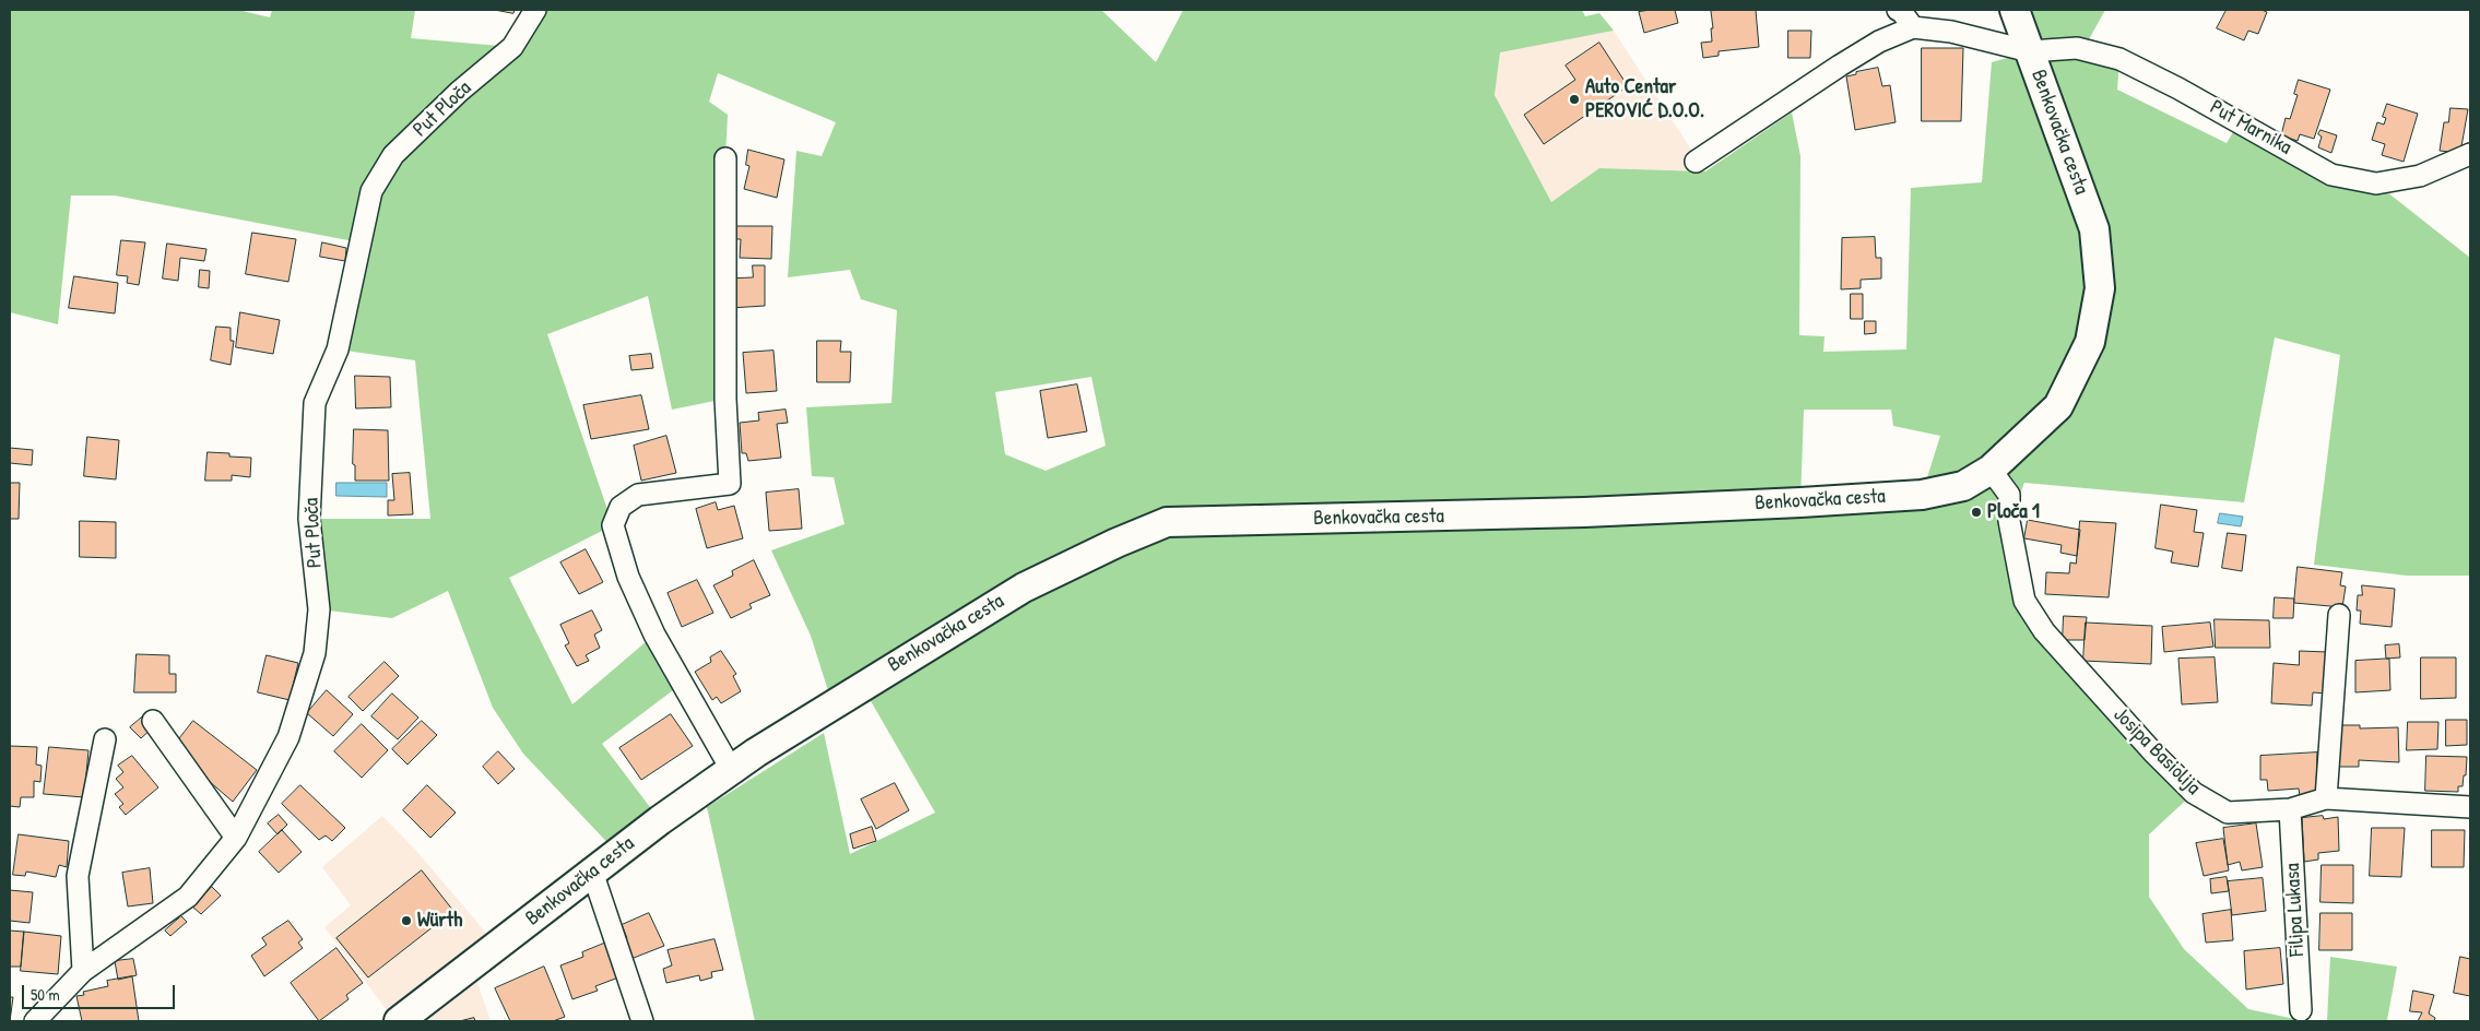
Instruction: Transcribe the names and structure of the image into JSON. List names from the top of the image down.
{
  "streets": {
    "main road": ["Benkovačka cesta"],
    "street": [
      "Put Ploča",
      "Put Marnika",
      "Josipa Basiolija",
      "Filipa Lukasa"
    ]
  },
  "crossings": [
    ["Put Marnika", "Benkovačka cesta"],
    ["Benkovačka cesta", "Josipa Basiolija"],
    ["Josipa Basiolija", "Filipa Lukasa"]
  ],
  "places": ["Auto Centar PEROVIĆ D.O.O.", "Ploča 1", "Würth"],
  "scale_bar": "50 m"
}
